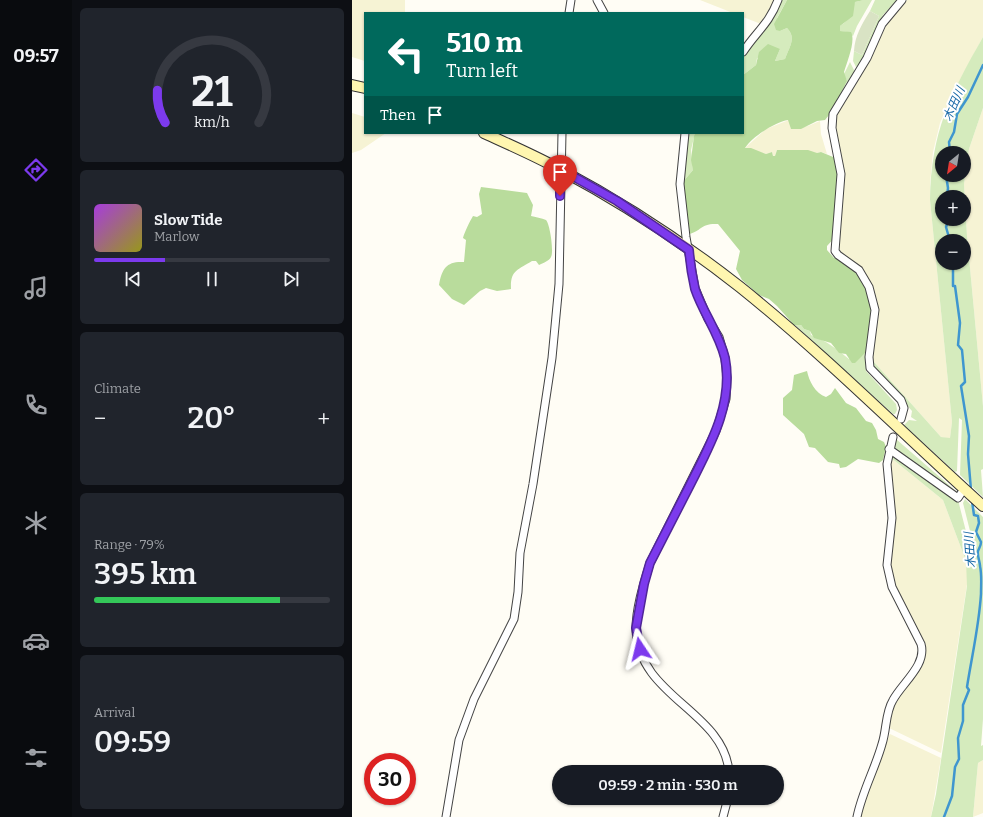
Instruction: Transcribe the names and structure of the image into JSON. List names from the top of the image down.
{
  "water": ["木田川"],
  "north": "bottom left",
  "page": {
    "tabs": "09:57",
    "turn": ["510 m", "Turn left"],
    "then": "Then",
    "map_buttons": ["+", "−"],
    "song": ["Slow Tide", "Marlow"],
    "tile": [
      "Climate",
      ["Range · 79%", "395 km"],
      ["Arrival", "09:59"]
    ],
    "heat": ["−", "20°", "+"],
    "limit": "30",
    "trip": "09:59 · 2 min · 530 m",
    "gauge": ["21", "km/h"]
  }
}
